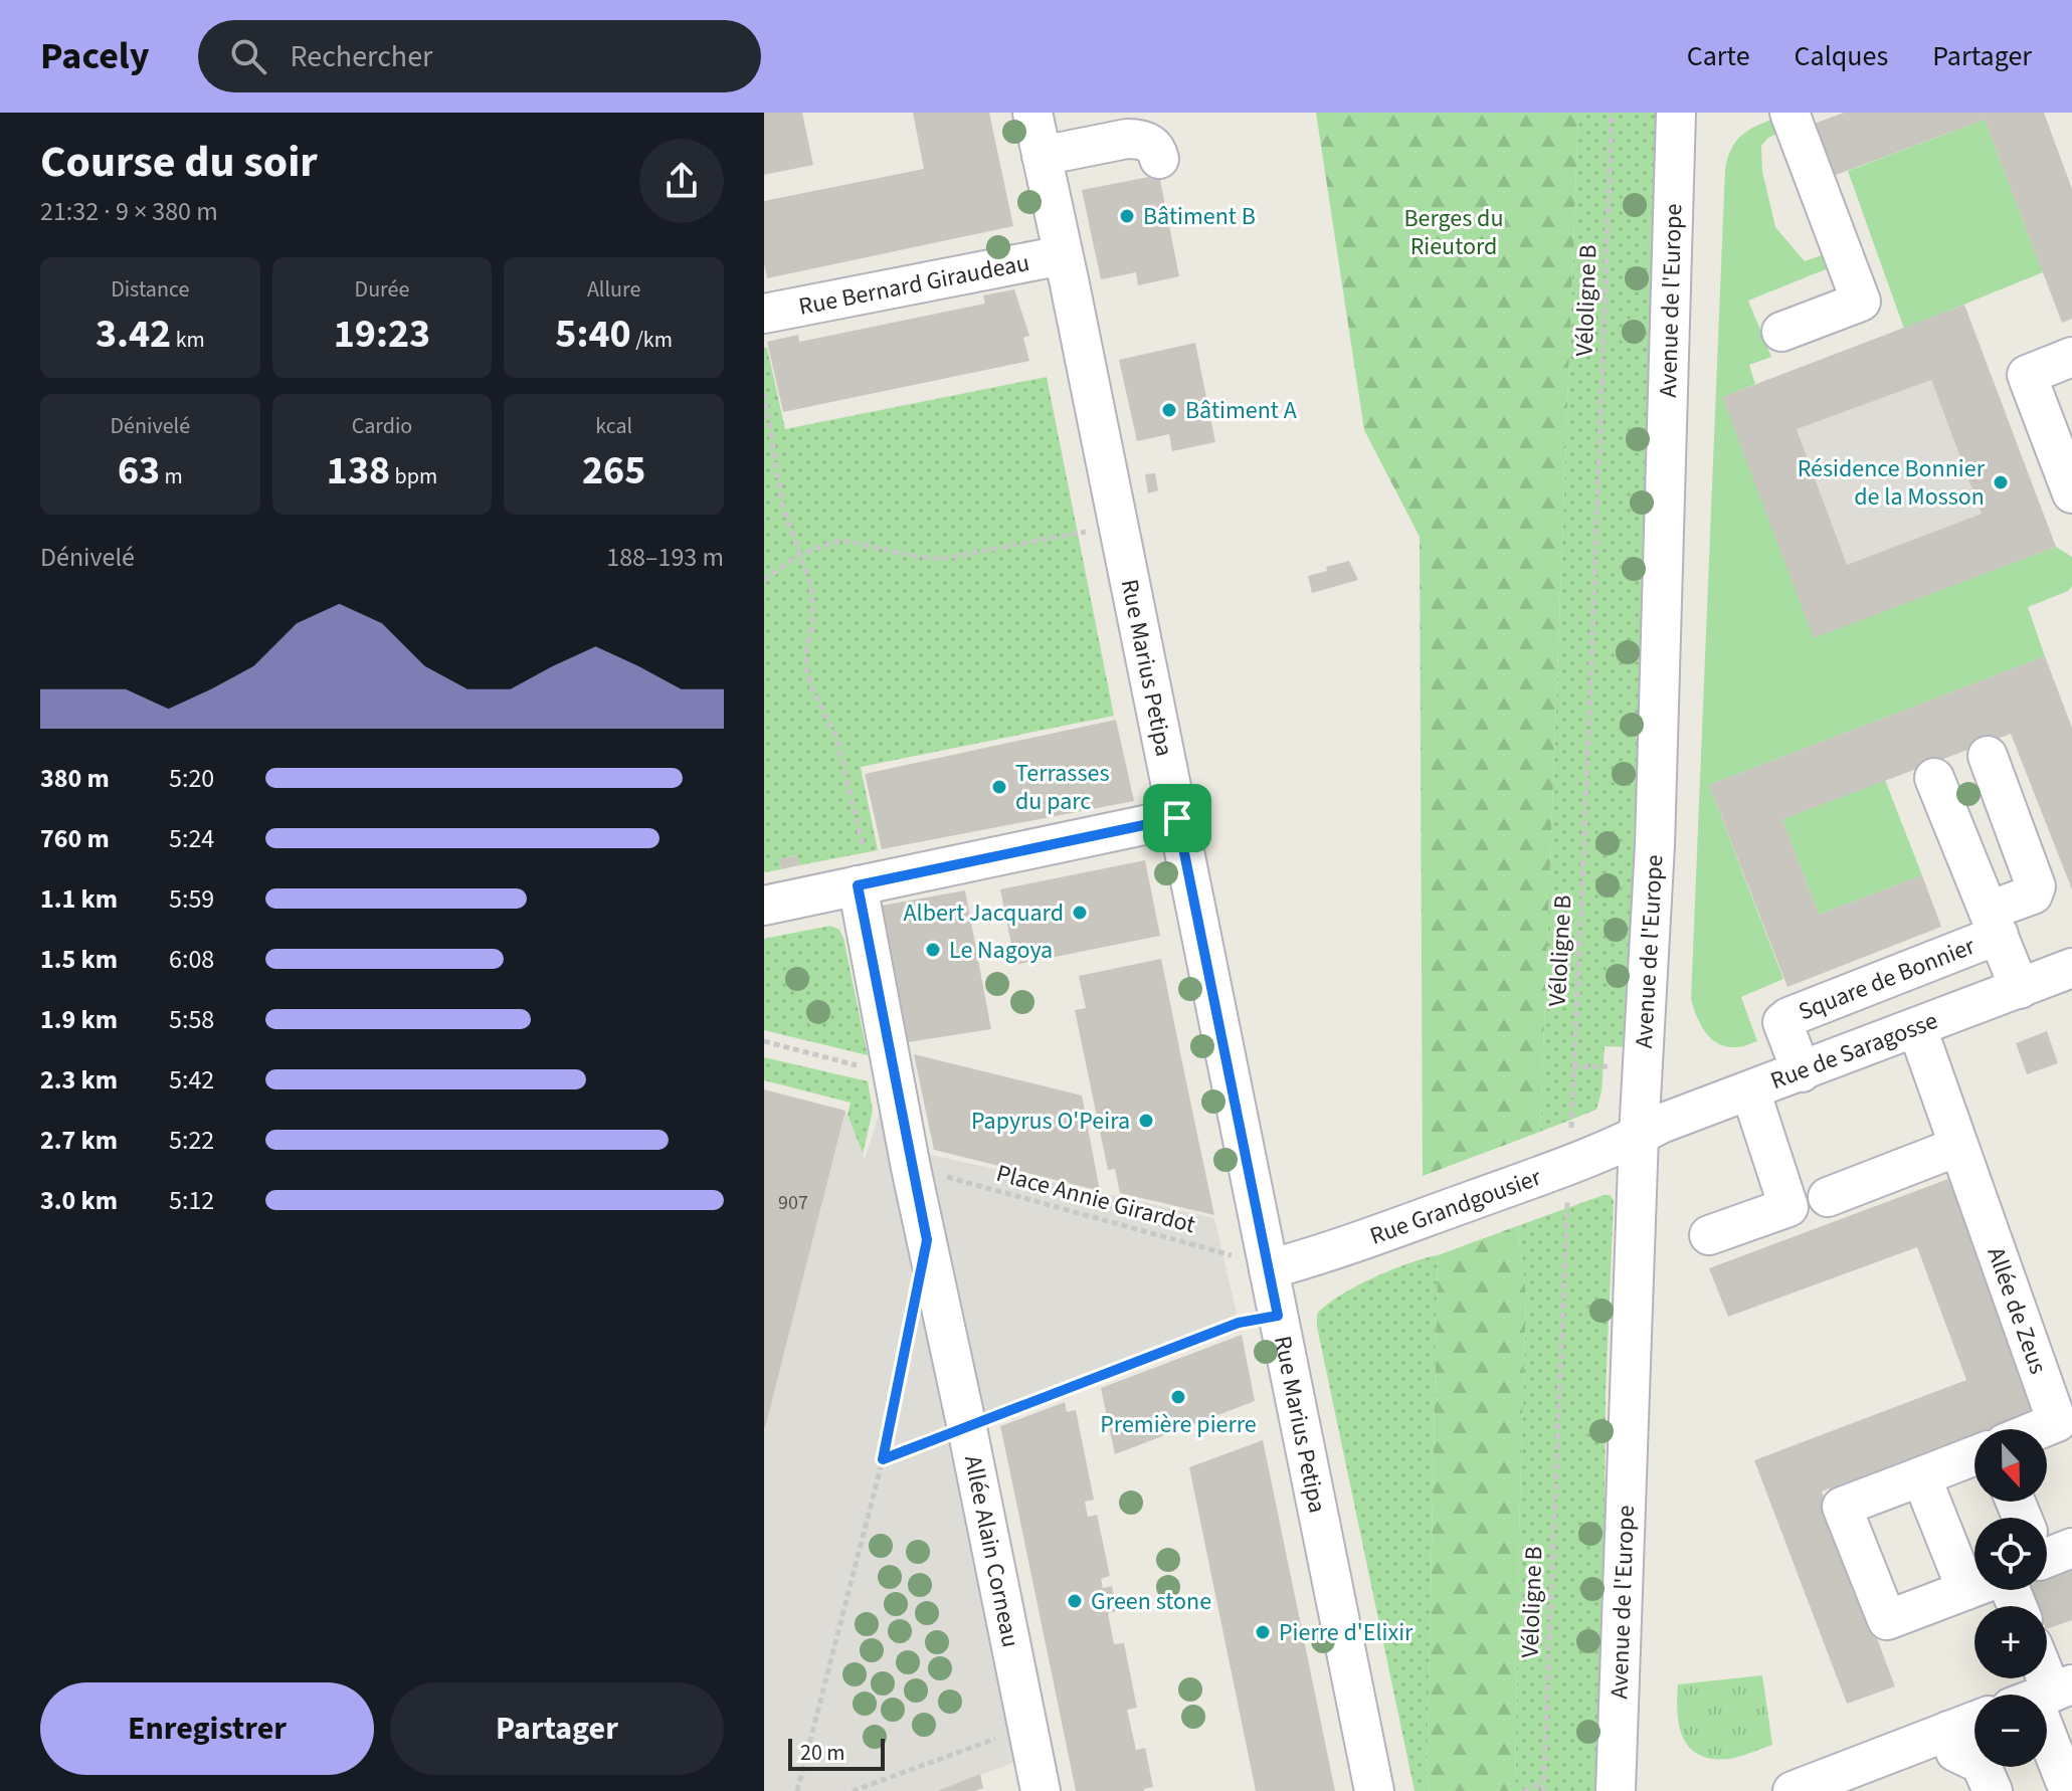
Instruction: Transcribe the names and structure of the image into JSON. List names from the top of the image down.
{
  "streets": {
    "street": [
      "Rue Bernard Giraudeau",
      "Avenue de l'Europe",
      "Rue Marius Petipa",
      "Square de Bonnier",
      "Rue de Saragosse",
      "Rue Grandgousier",
      "Allée de Zeus",
      "Allée Alain Corneau"
    ],
    "path": ["Véloligne B", "Place Annie Girardot"]
  },
  "crossings": [
    ["Rue Bernard Giraudeau", "Rue Marius Petipa"],
    ["Véloligne B", "Rue Grandgousier"],
    ["Avenue de l'Europe", "Rue de Saragosse"],
    ["Avenue de l'Europe", "Rue Grandgousier"],
    ["Rue Marius Petipa", "Place Annie Girardot"],
    ["Rue Marius Petipa", "Rue Grandgousier"],
    ["Square de Bonnier", "Rue de Saragosse"],
    ["Rue de Saragosse", "Rue Grandgousier"],
    ["Rue de Saragosse", "Allée de Zeus"],
    ["Place Annie Girardot", "Rue Grandgousier"],
    ["Place Annie Girardot", "Allée Alain Corneau"]
  ],
  "parks": ["Berges du Rieutord"],
  "places": [
    "Bâtiment B",
    "Bâtiment A",
    "Résidence Bonnier de la Mosson",
    "Terrasses du parc",
    "Albert Jacquard",
    "Le Nagoya",
    "Papyrus O'Peira",
    "Première pierre",
    "Green stone",
    "Pierre d'Elixir"
  ],
  "house_numbers": ["907"],
  "scale_bar": "20 m",
  "north": "bottom",
  "page": {
    "header": "Pacely",
    "search": "Rechercher",
    "nav": ["Carte", "Calques", "Partager"],
    "heading": ["Course du soir", "21:32 · 9 × 380 m"],
    "stats": [
      ["Distance", "3.42 km"],
      ["Durée", "19:23"],
      ["Allure", "5:40 /km"],
      ["Dénivelé", "63 m"],
      ["Cardio", "138 bpm"],
      ["kcal", "265"]
    ],
    "chart": ["Dénivelé", "188–193 m"],
    "list": [
      {
        "name": "380 m",
        "note": "5:20"
      },
      {
        "name": "760 m",
        "note": "5:24"
      },
      {
        "name": "1.1 km",
        "note": "5:59"
      },
      {
        "name": "1.5 km",
        "note": "6:08"
      },
      {
        "name": "1.9 km",
        "note": "5:58"
      },
      {
        "name": "2.3 km",
        "note": "5:42"
      },
      {
        "name": "2.7 km",
        "note": "5:22"
      },
      {
        "name": "3.0 km",
        "note": "5:12"
      }
    ],
    "map_buttons": ["+", "−"],
    "buttons": ["Enregistrer", "Partager"],
    "scale": "20 m"
  }
}
